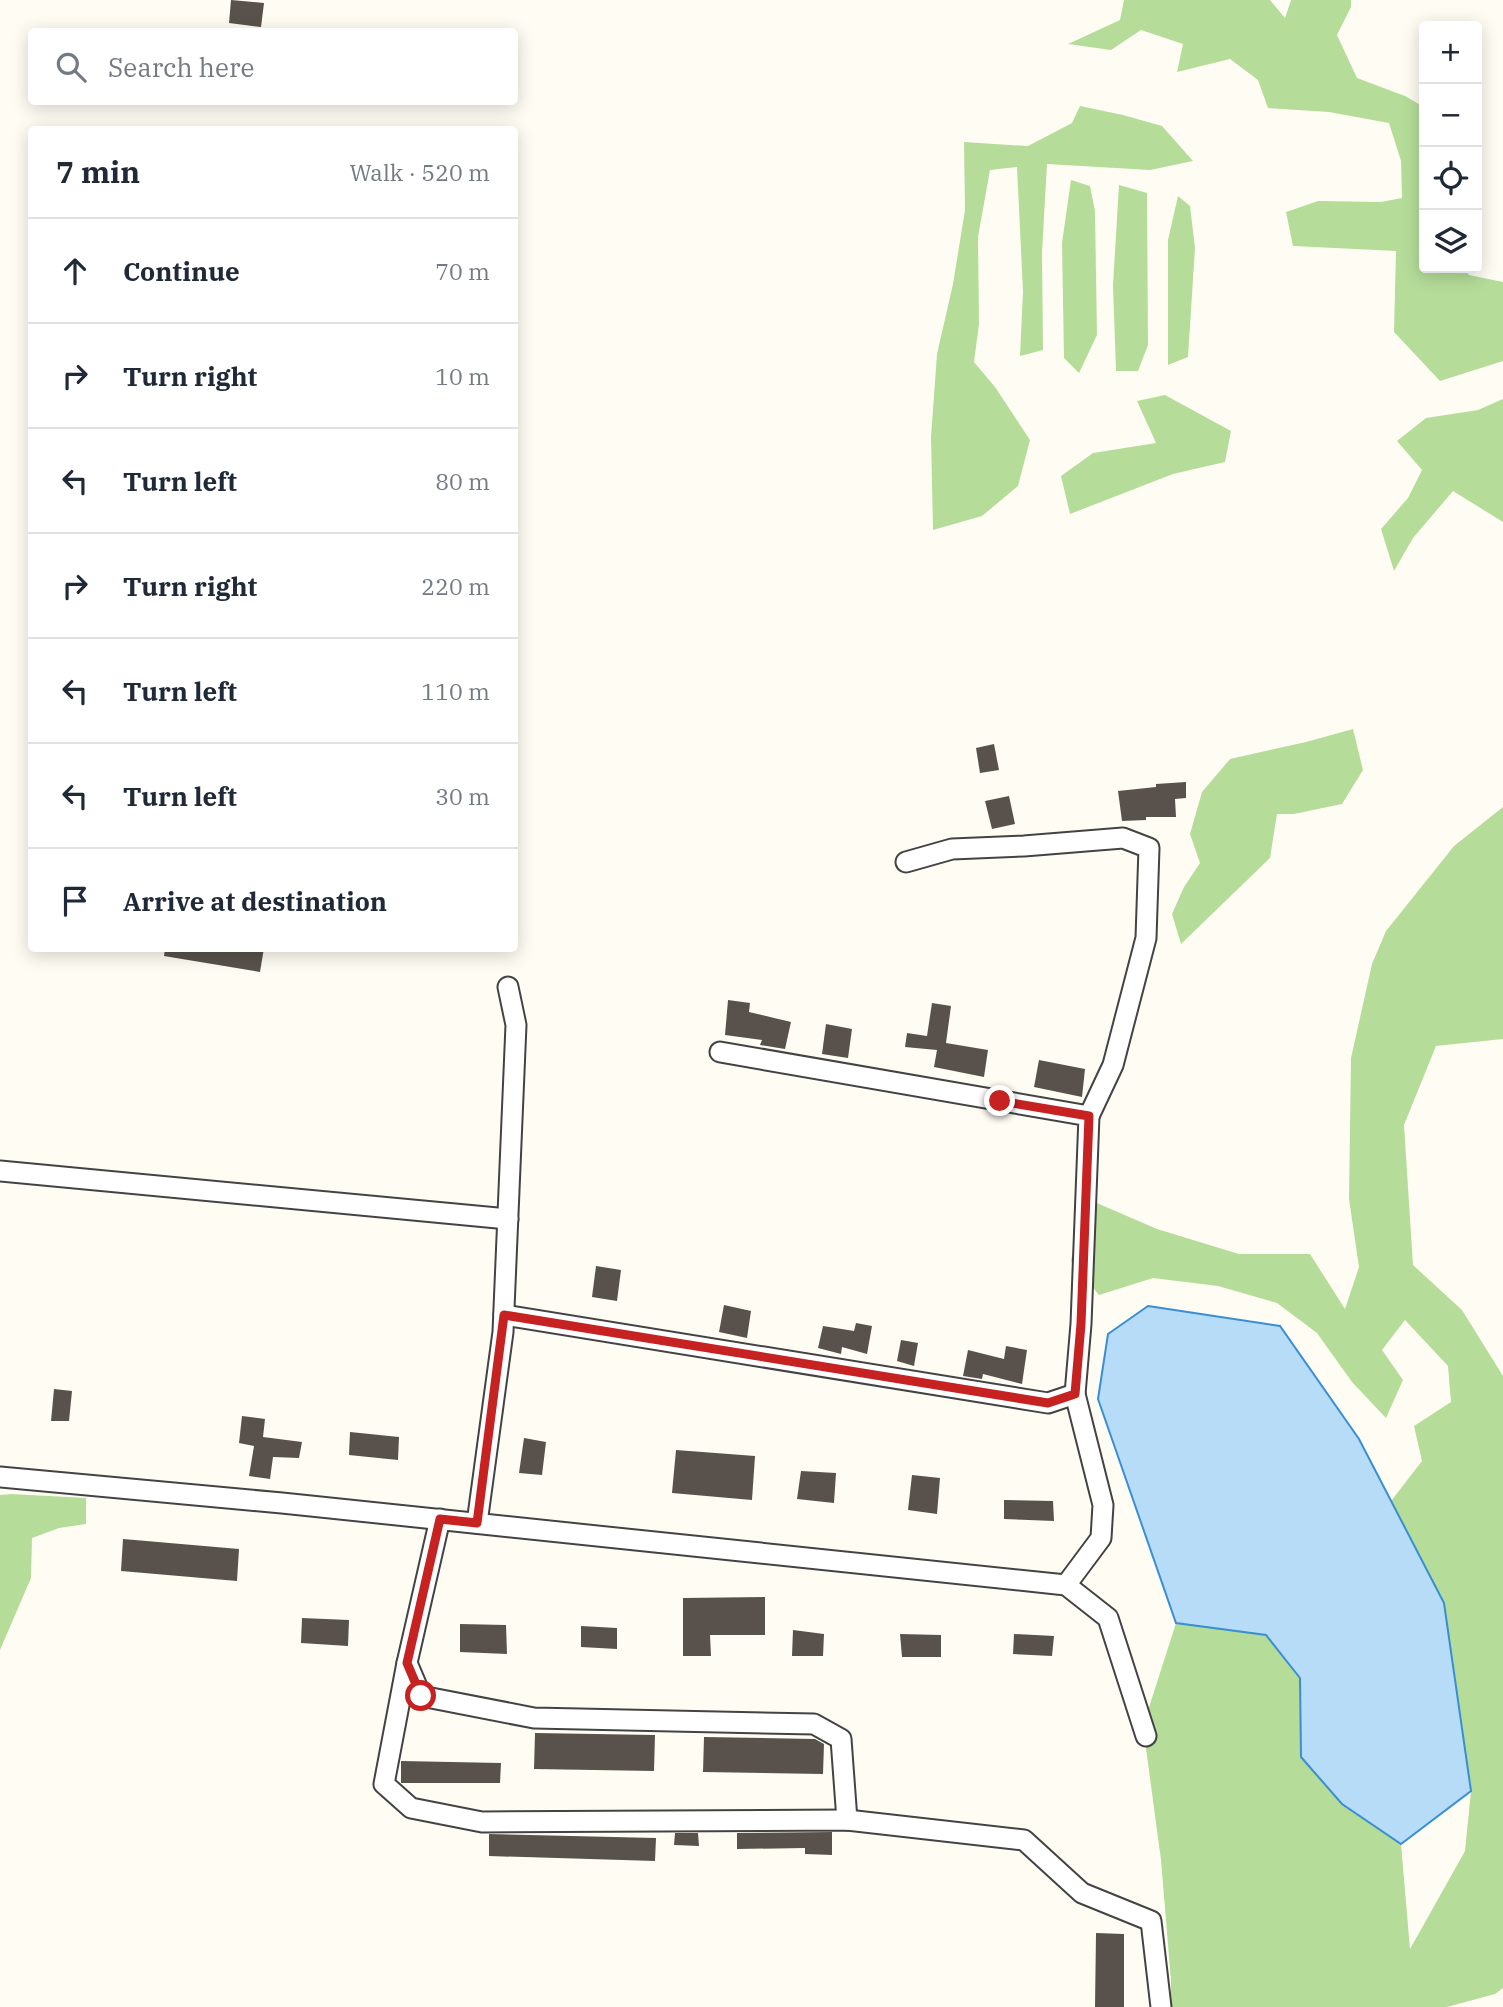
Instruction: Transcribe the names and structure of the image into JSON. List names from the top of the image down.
{
  "page": {
    "map_buttons": ["+", "−"],
    "search": "Search here",
    "heading": ["7 min", "Walk · 520 m"],
    "list": [
      ["Continue", "70 m"],
      ["Turn right", "10 m"],
      ["Turn left", "80 m"],
      ["Turn right", "220 m"],
      ["Turn left", "110 m"],
      ["Turn left", "30 m"],
      "Arrive at destination"
    ]
  }
}
